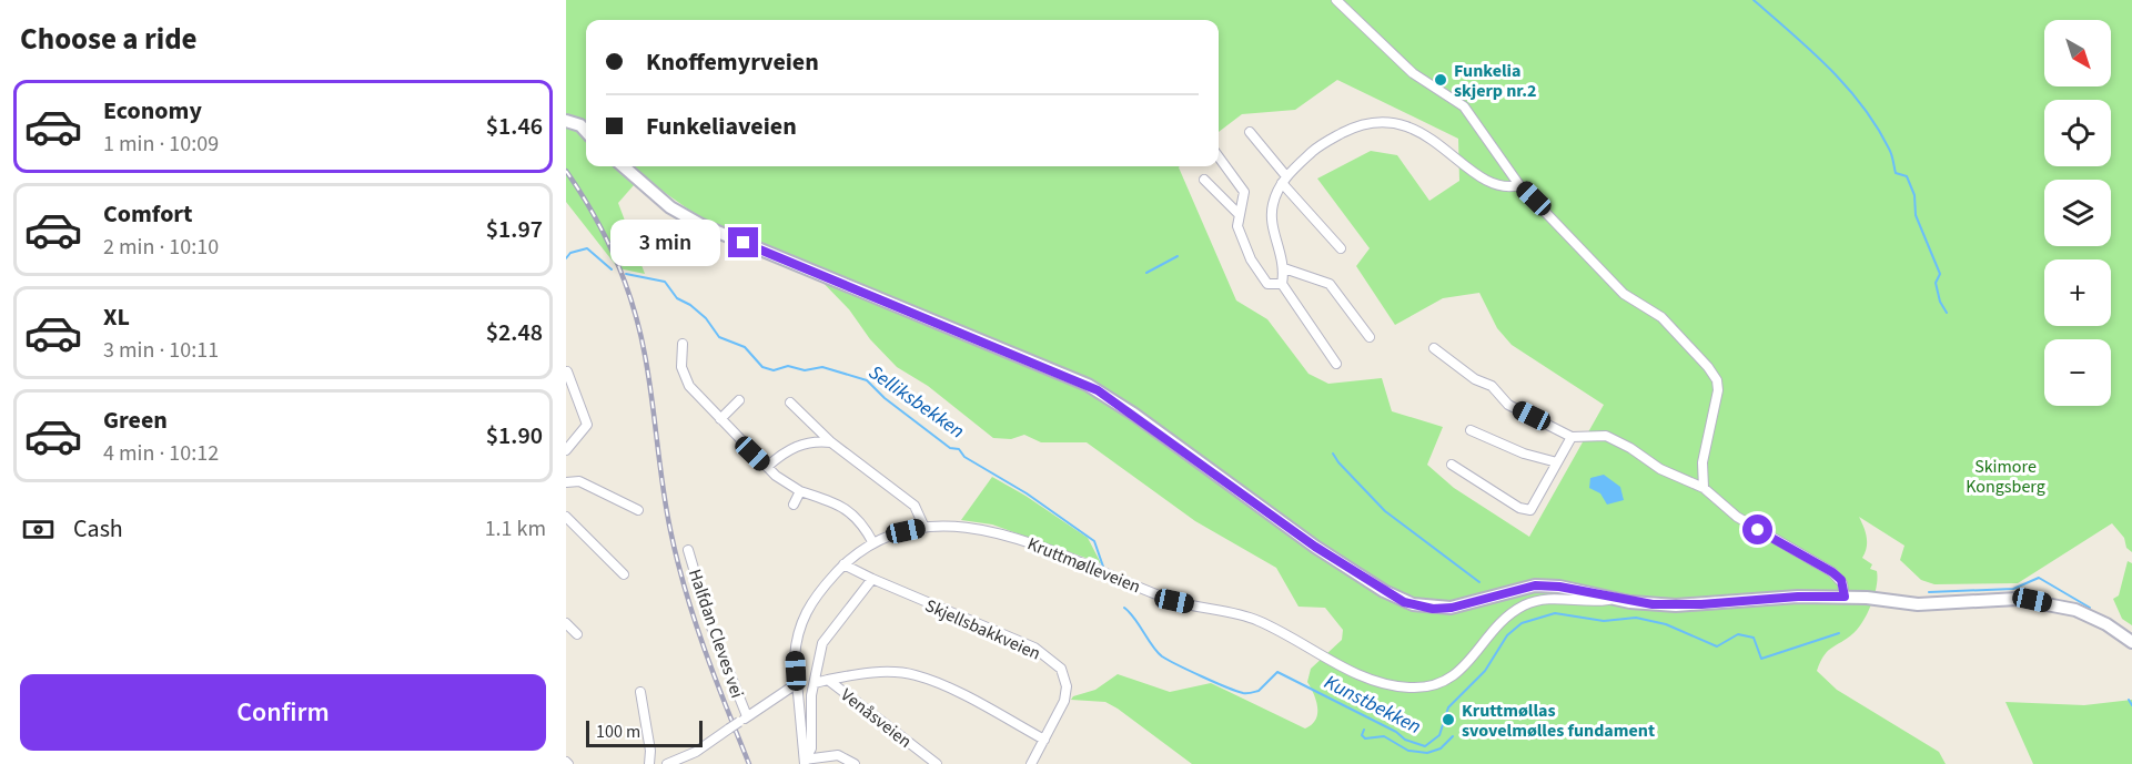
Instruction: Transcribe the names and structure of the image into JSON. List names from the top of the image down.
{
  "streets": {
    "street": [
      "Kruttmølleveien",
      "Skjellsbakkveien",
      "Halfdan Cleves vei",
      "Venåsveien"
    ]
  },
  "crossings": [
    ["Kruttmølleveien", "Skjellsbakkveien"]
  ],
  "water": ["Selliksbekken", "Kunstbekken"],
  "parks": ["Skimore Kongsberg"],
  "places": ["Funkelia skjerp nr.2", "Kruttmøllas svovelmølles fundament"],
  "scale_bar": "100 m",
  "north": "bottom right",
  "page": {
    "heading": "Choose a ride",
    "map_buttons": ["+", "−"],
    "banner": ["Knoffemyrveien", "Funkeliaveien"],
    "list": [
      {
        "name": "Economy",
        "note": "1 min · 10:09",
        "value": "$1.46"
      },
      {
        "name": "Comfort",
        "note": "2 min · 10:10",
        "value": "$1.97"
      },
      {
        "name": "XL",
        "note": "3 min · 10:11",
        "value": "$2.48"
      },
      {
        "name": "Green",
        "note": "4 min · 10:12",
        "value": "$1.90"
      }
    ],
    "bubble": "3 min",
    "pay": ["Cash", "1.1 km"],
    "buttons": "Confirm",
    "scale": "100 m"
  }
}
